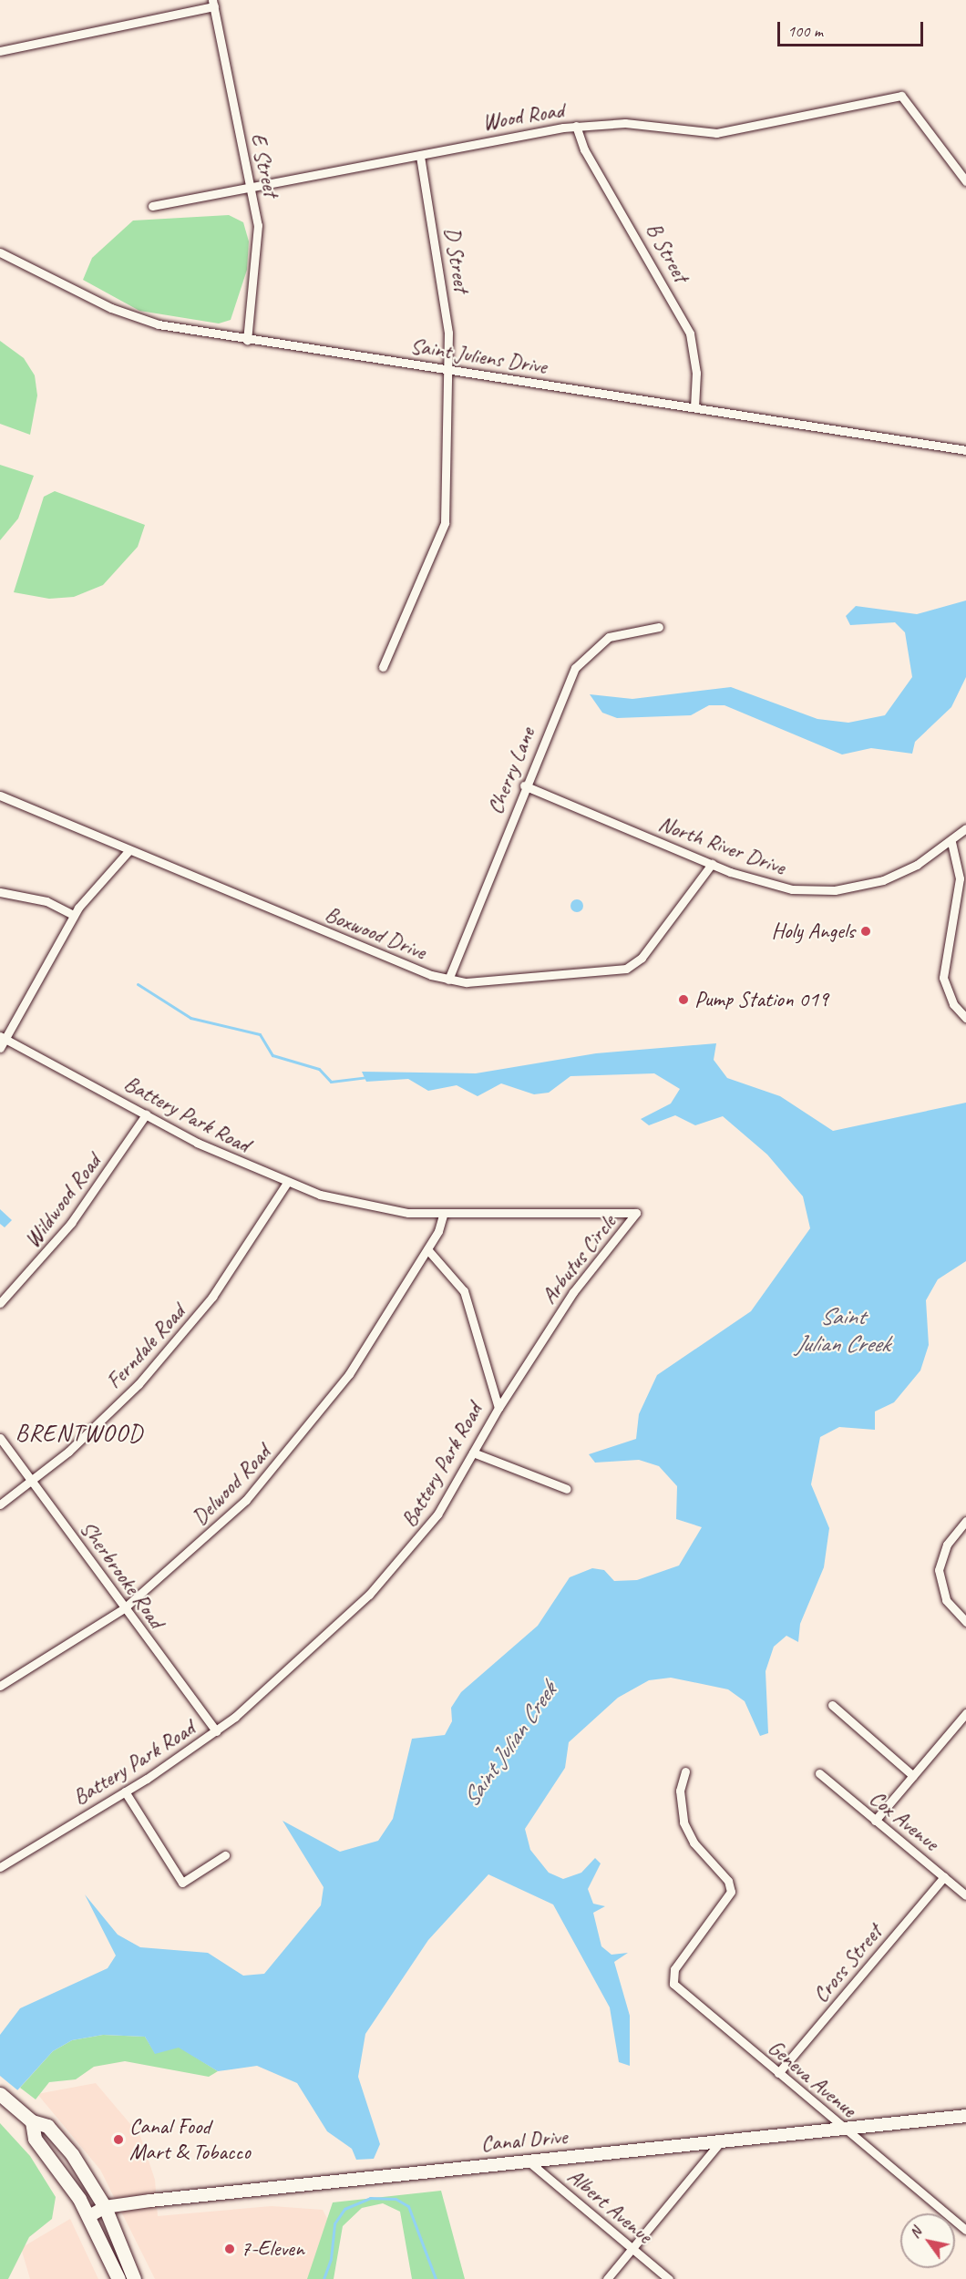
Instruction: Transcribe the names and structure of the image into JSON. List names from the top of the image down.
{
  "streets": {
    "main road": ["Canal Drive"],
    "street": [
      "Wood Road",
      "E Street",
      "B Street",
      "D Street",
      "Saint Juliens Drive",
      "Cherry Lane",
      "North River Drive",
      "Boxwood Drive",
      "Battery Park Road",
      "Wildwood Road",
      "Arbutus Circle",
      "Ferndale Road",
      "Delwood Road",
      "Sherbrooke Road",
      "Cox Avenue",
      "Cross Street",
      "Geneva Avenue",
      "Albert Avenue"
    ]
  },
  "crossings": [
    ["Wood Road", "E Street"],
    ["Wood Road", "B Street"],
    ["Wood Road", "D Street"],
    ["E Street", "Saint Juliens Drive"],
    ["B Street", "Saint Juliens Drive"],
    ["D Street", "Saint Juliens Drive"],
    ["Cherry Lane", "North River Drive"],
    ["Cherry Lane", "Boxwood Drive"],
    ["North River Drive", "Boxwood Drive"],
    ["Battery Park Road", "Wildwood Road"],
    ["Battery Park Road", "Arbutus Circle"],
    ["Battery Park Road", "Ferndale Road"],
    ["Battery Park Road", "Delwood Road"],
    ["Battery Park Road", "Sherbrooke Road"],
    ["Ferndale Road", "Sherbrooke Road"],
    ["Delwood Road", "Sherbrooke Road"],
    ["Cox Avenue", "Cross Street"],
    ["Cross Street", "Geneva Avenue"],
    ["Geneva Avenue", "Canal Drive"],
    ["Canal Drive", "Albert Avenue"]
  ],
  "districts": ["BRENTWOOD"],
  "water": ["Saint Julian Creek"],
  "places": [
    "Holy Angels",
    "Pump Station 019",
    "Canal Food Mart & Tobacco",
    "7-Eleven"
  ],
  "scale_bar": "100 m",
  "north": "top left"
}
